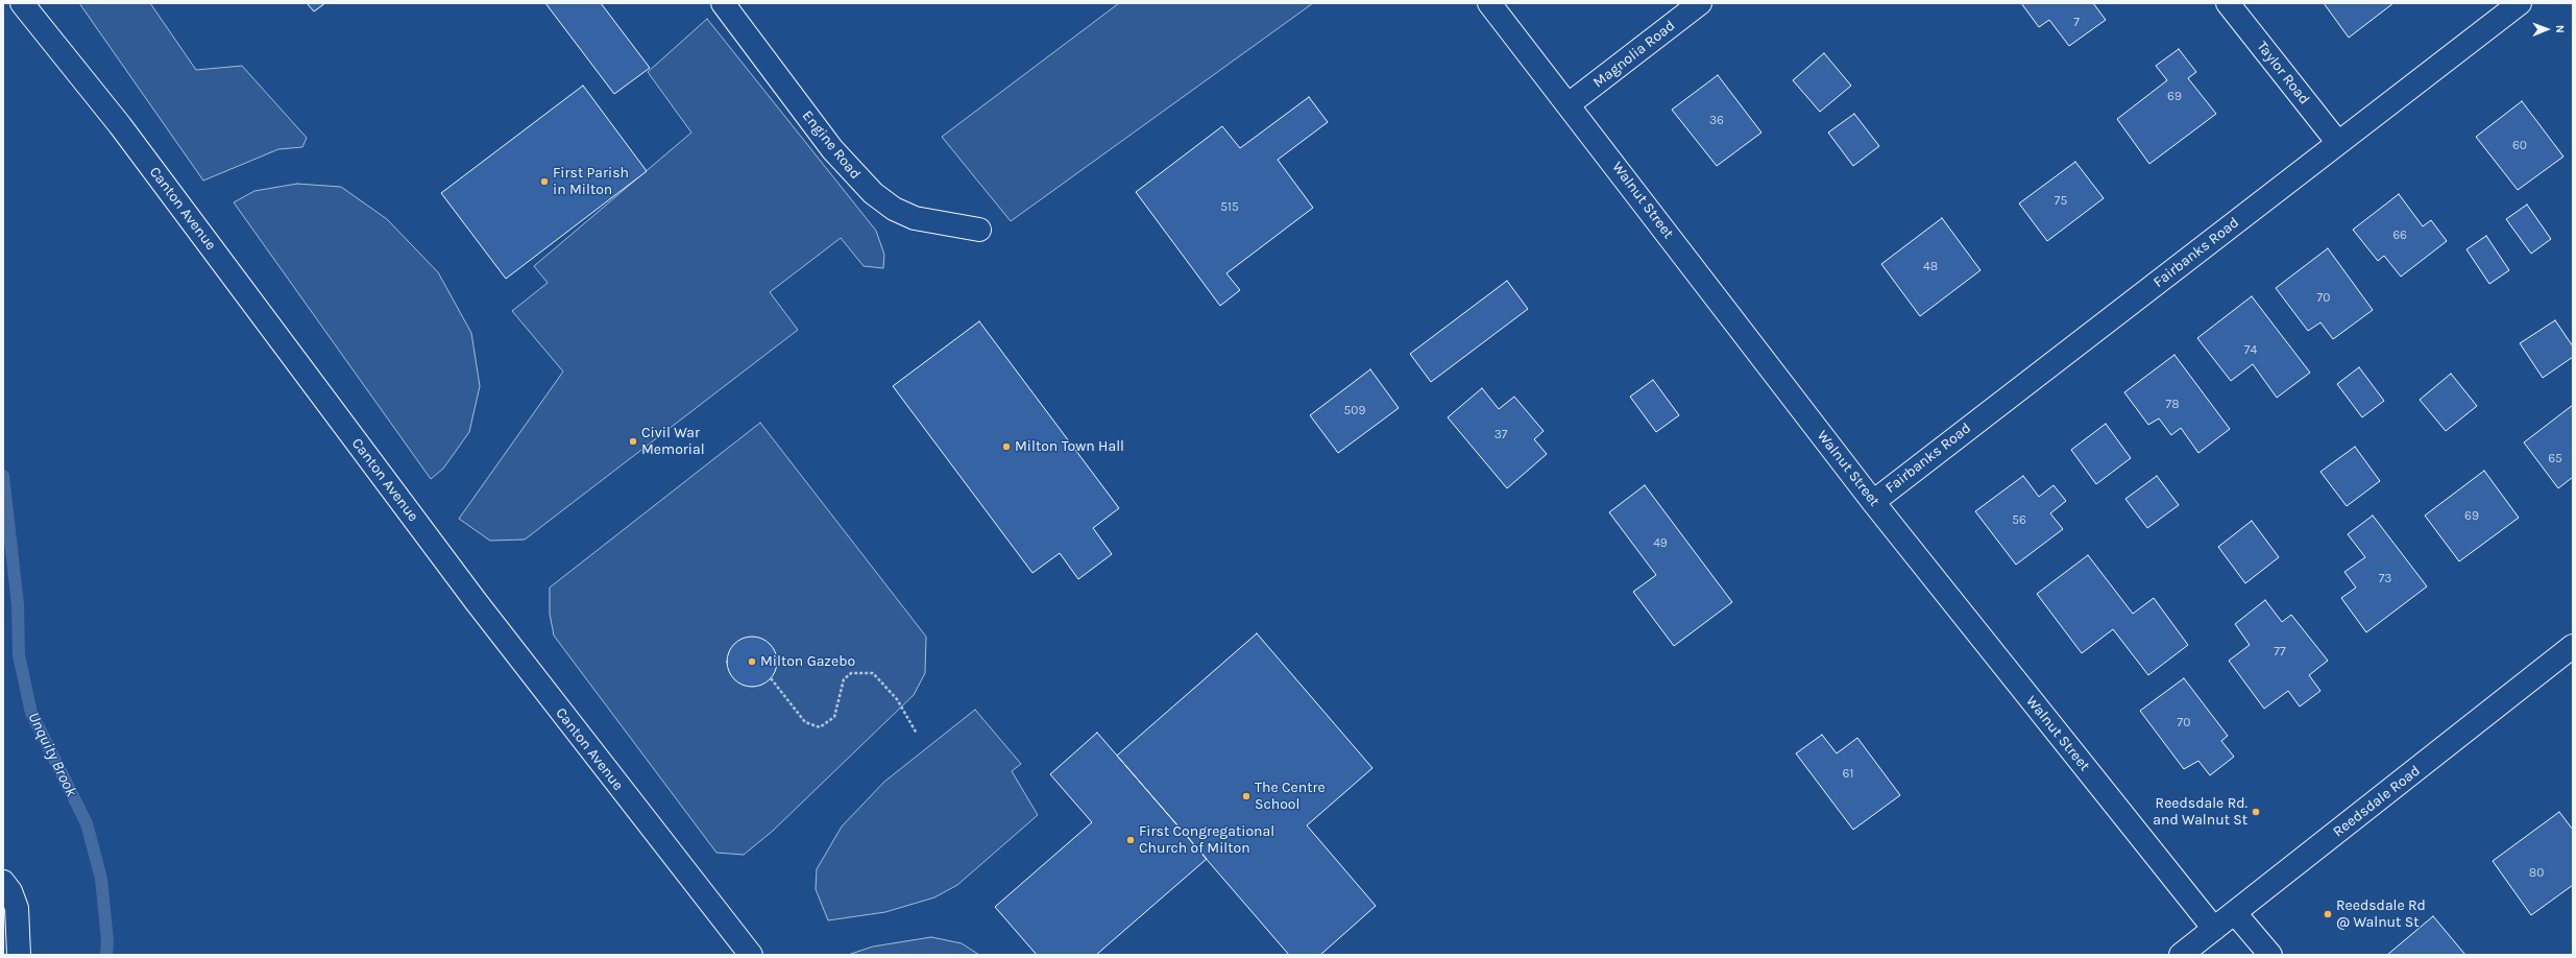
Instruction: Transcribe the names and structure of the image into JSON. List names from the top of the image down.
{
  "streets": {
    "street": [
      "Magnolia Road",
      "Taylor Road",
      "Engine Road",
      "Walnut Street",
      "Canton Avenue",
      "Fairbanks Road",
      "Reedsdale Road"
    ]
  },
  "crossings": [
    ["Magnolia Road", "Walnut Street"],
    ["Taylor Road", "Fairbanks Road"],
    ["Walnut Street", "Fairbanks Road"],
    ["Walnut Street", "Reedsdale Road"]
  ],
  "water": ["Unquity Brook"],
  "places": [
    "First Parish in Milton",
    "Civil War Memorial",
    "Milton Town Hall",
    "Milton Gazebo",
    "The Centre School",
    "Reedsdale Rd. and Walnut St",
    "First Congregational Church of Milton",
    "Reedsdale Rd @ Walnut St"
  ],
  "house_numbers": [
    "7",
    "69",
    "36",
    "60",
    "75",
    "515",
    "66",
    "48",
    "70",
    "74",
    "78",
    "509",
    "37",
    "65",
    "69",
    "56",
    "49",
    "73",
    "77",
    "70",
    "61",
    "80"
  ],
  "north": "right"
}
